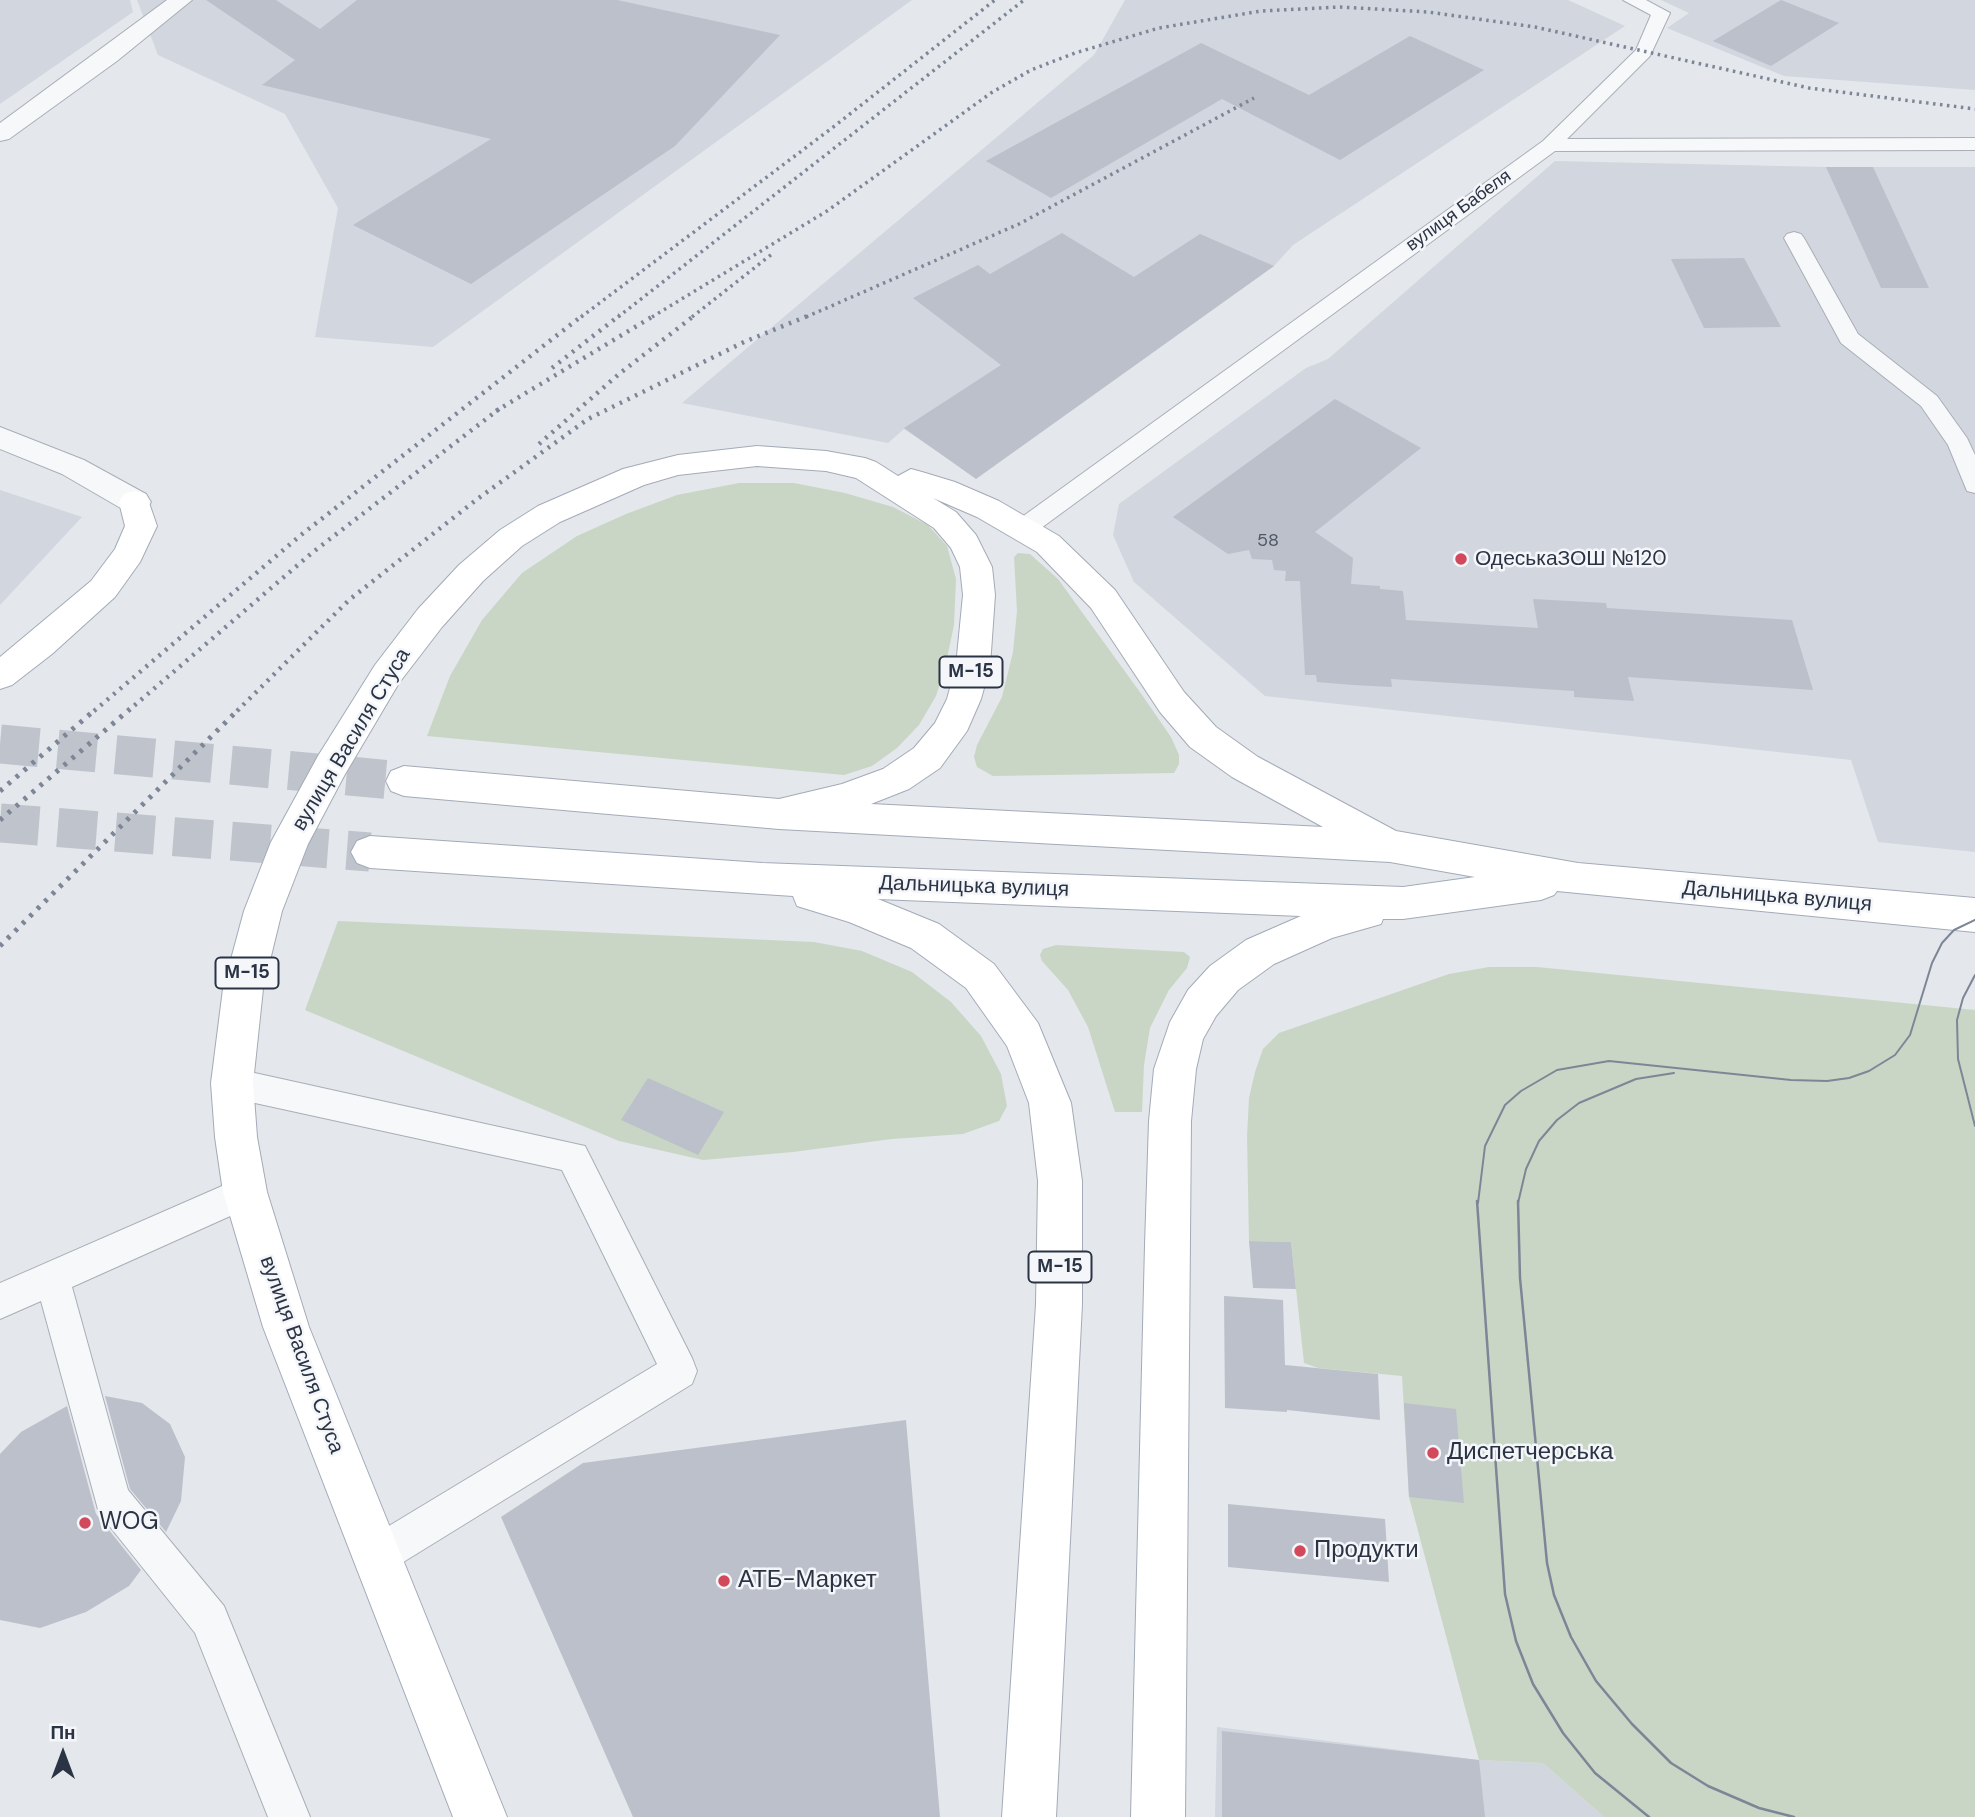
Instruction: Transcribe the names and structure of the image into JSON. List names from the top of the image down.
{
  "streets": {
    "main road": ["М-15", "вулиця Василя Стуса", "Дальницька вулиця"],
    "lane": ["вулиця Бабеля"]
  },
  "crossings": [
    ["М-15", "Дальницька вулиця"],
    ["вулиця Василя Стуса", "Дальницька вулиця"]
  ],
  "places": [
    "ОдеськаЗОШ №120",
    "Диспетчерська",
    "WOG",
    "Продукти",
    "АТБ-Маркет"
  ],
  "house_numbers": ["58"],
  "north": "top"
}
